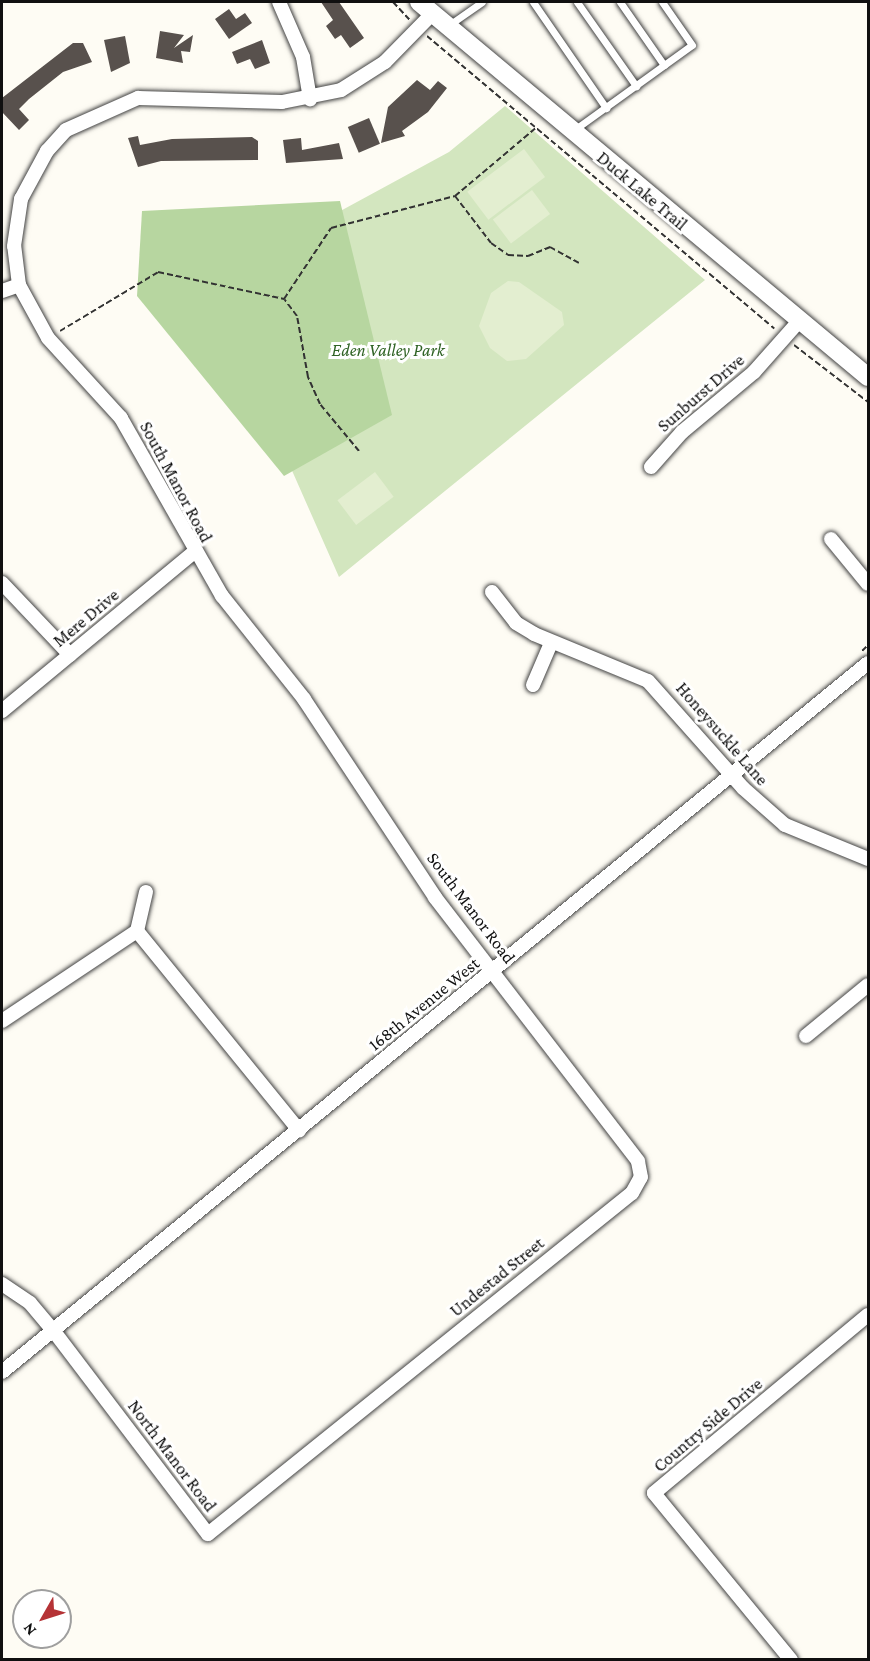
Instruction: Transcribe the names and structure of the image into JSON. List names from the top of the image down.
{
  "streets": {
    "street": [
      "Duck Lake Trail",
      "Sunburst Drive",
      "South Manor Road",
      "Mere Drive",
      "Honeysuckle Lane",
      "168th Avenue West",
      "Undestad Street",
      "Country Side Drive",
      "North Manor Road"
    ]
  },
  "crossings": [
    ["Duck Lake Trail", "Sunburst Drive"],
    ["Duck Lake Trail", "South Manor Road"],
    ["South Manor Road", "Mere Drive"],
    ["South Manor Road", "168th Avenue West"],
    ["South Manor Road", "Undestad Street"],
    ["Honeysuckle Lane", "168th Avenue West"],
    ["168th Avenue West", "North Manor Road"],
    ["Undestad Street", "North Manor Road"]
  ],
  "parks": ["Eden Valley Park"],
  "north": "bottom left"
}
